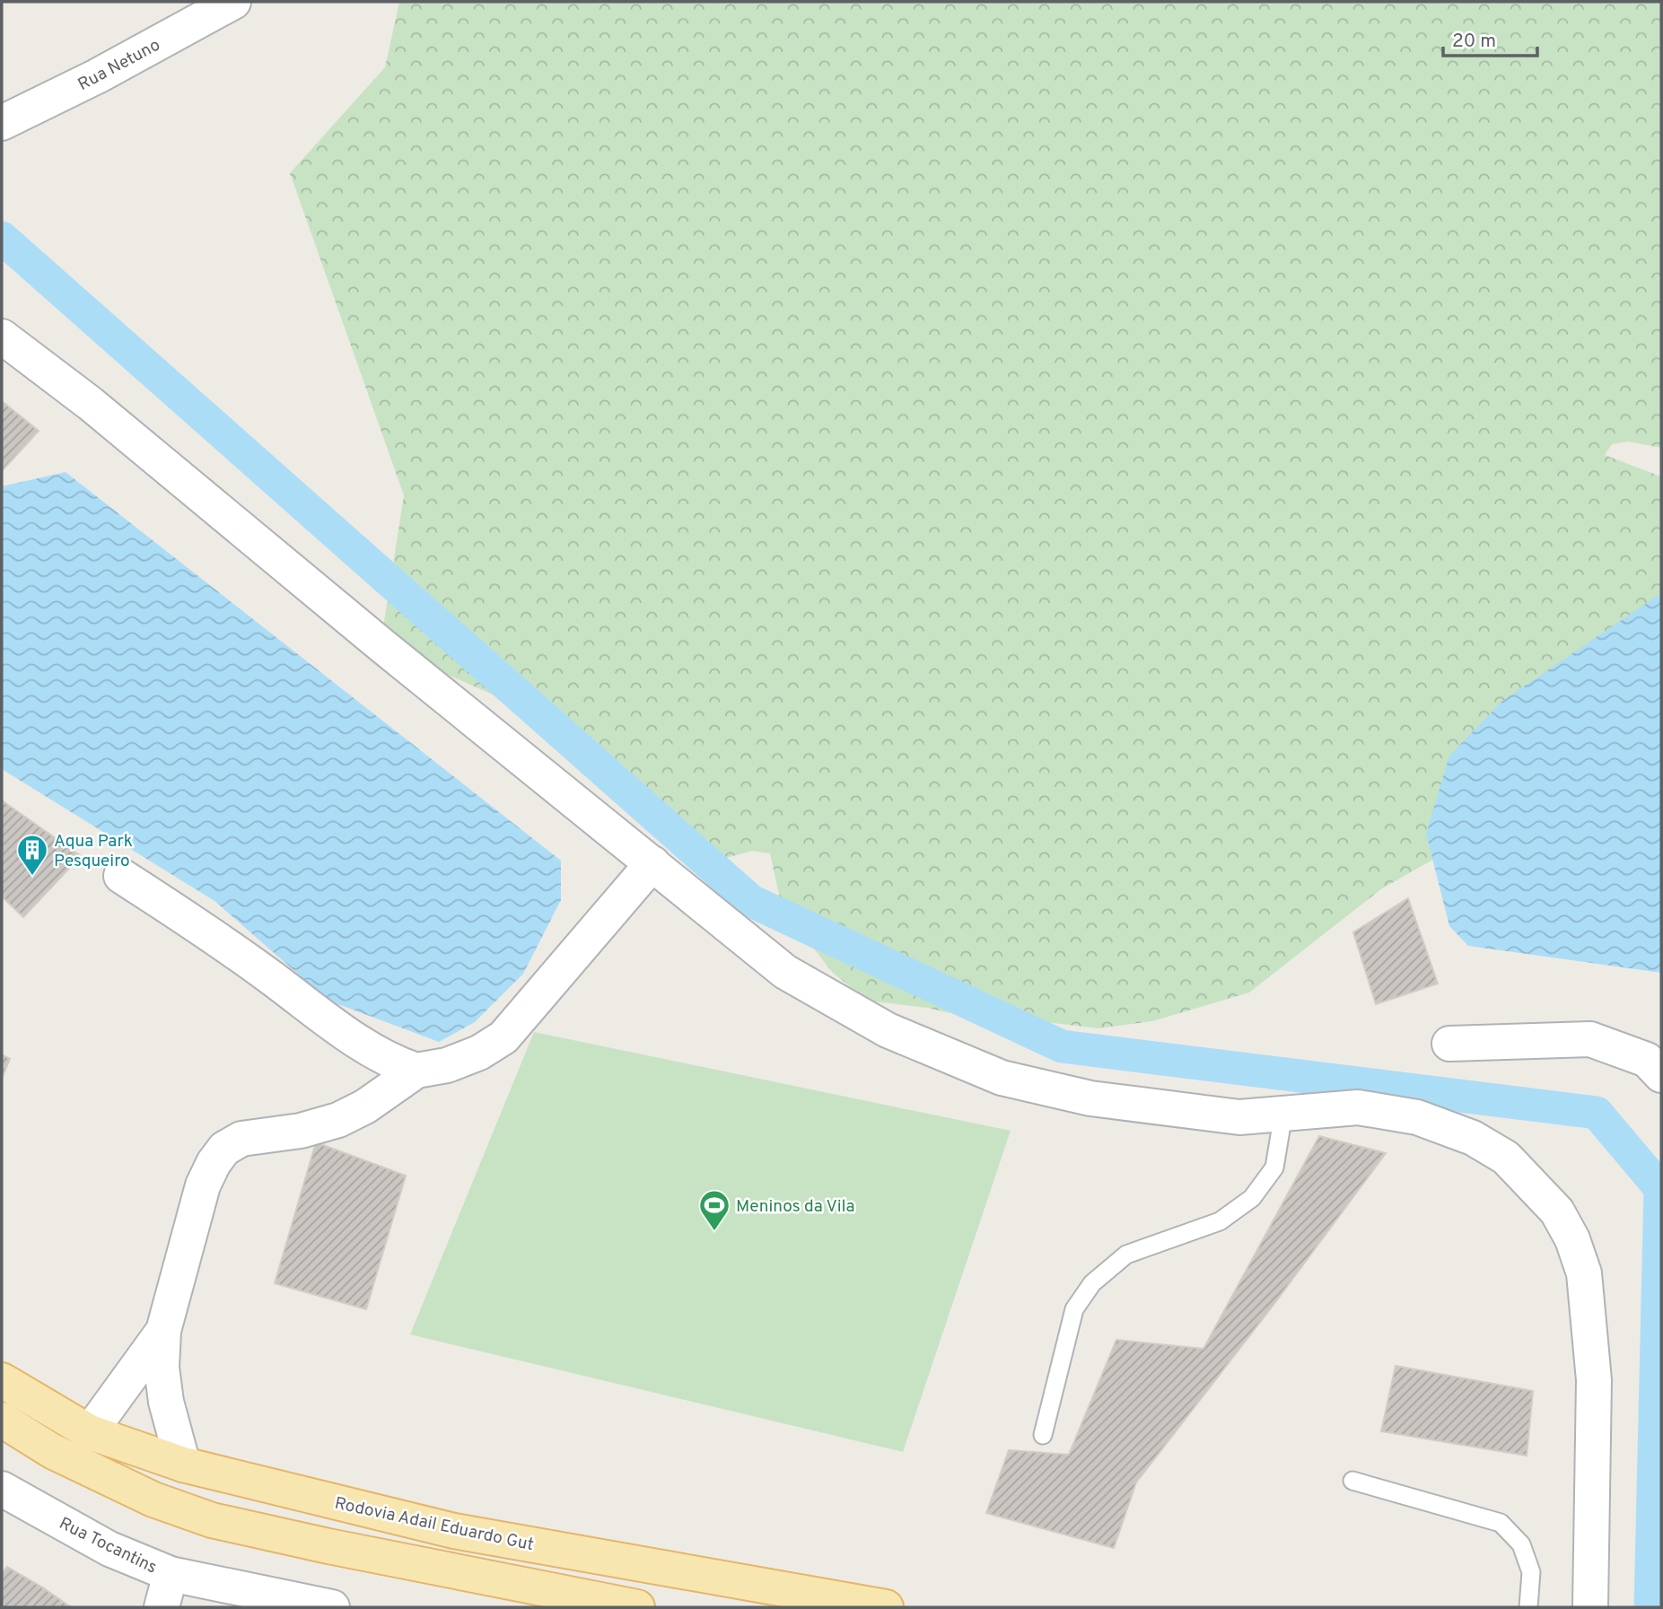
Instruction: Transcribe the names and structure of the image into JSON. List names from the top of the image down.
{
  "streets": {
    "main road": ["Rodovia Adail Eduardo Gut"],
    "street": ["Rua Netuno", "Rua Tocantins"]
  },
  "places": {
    "building": ["Aqua Park Pesqueiro"],
    "sports": ["Meninos da Vila"]
  },
  "scale_bar": "20 m"
}
